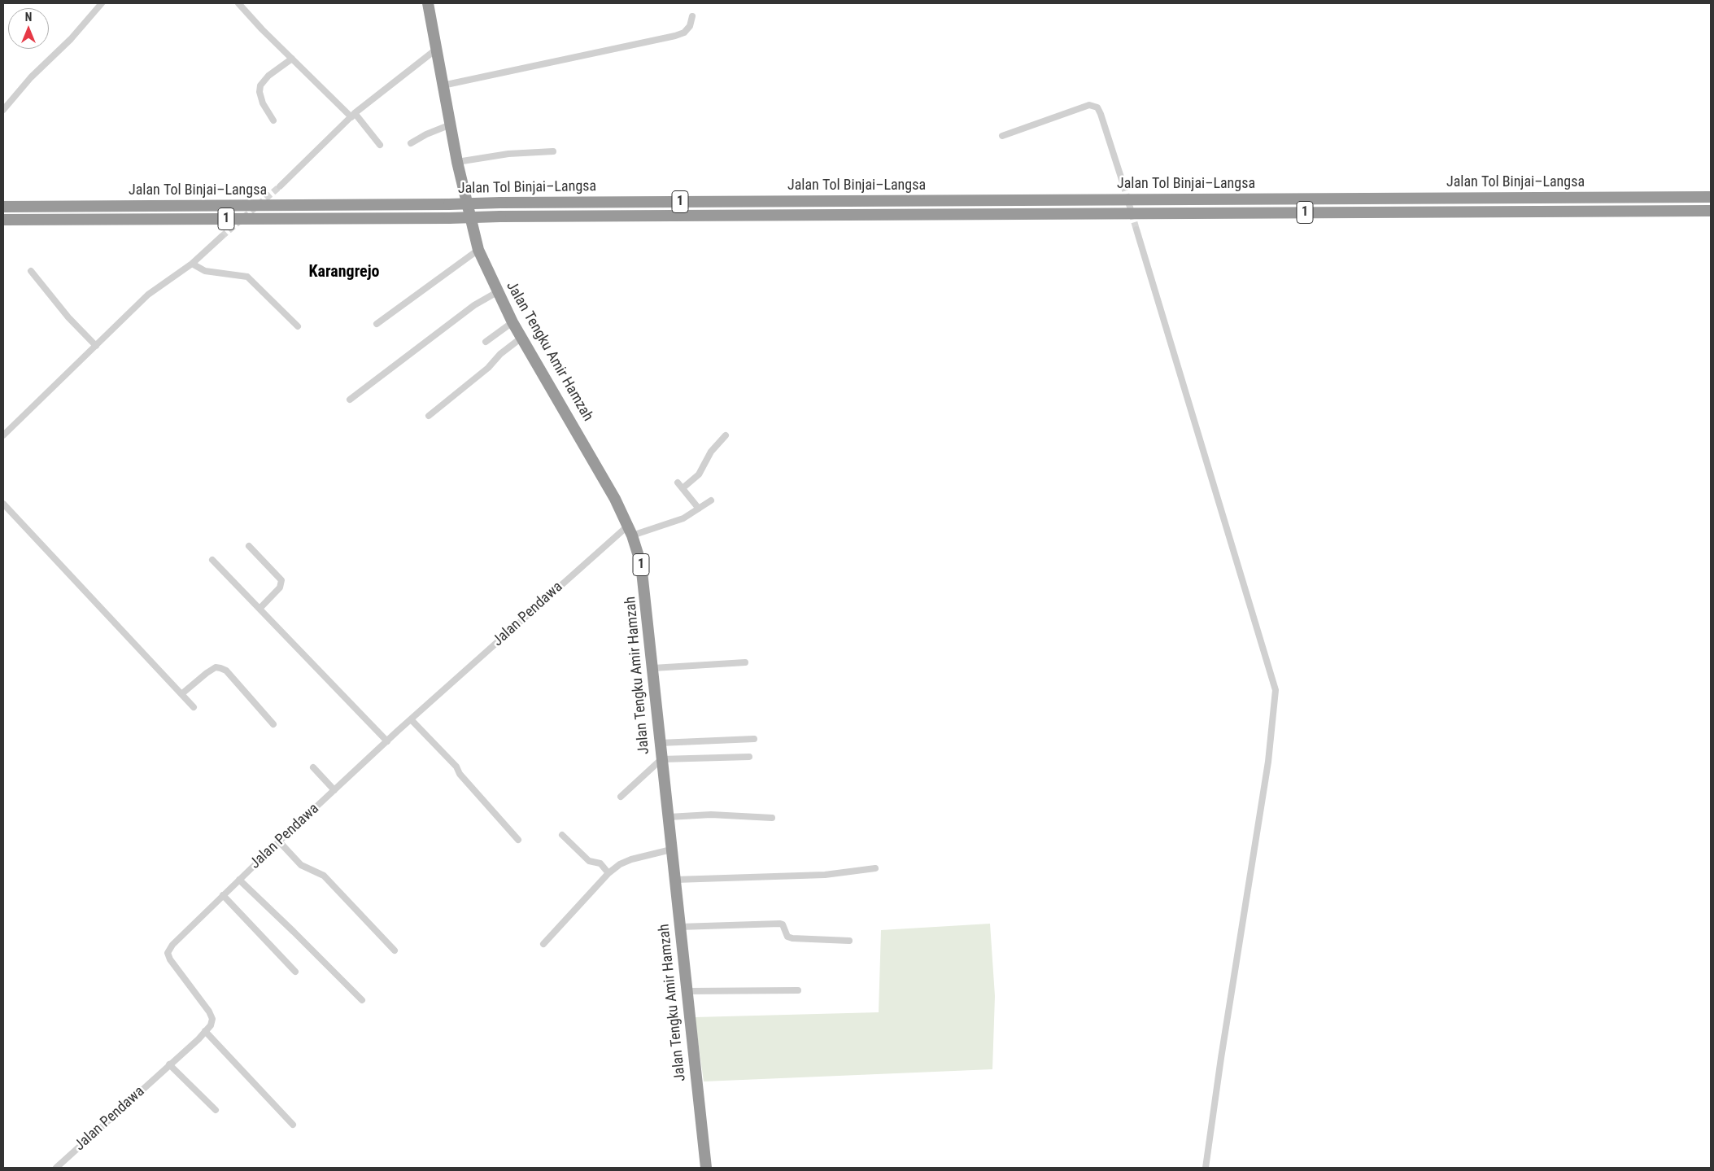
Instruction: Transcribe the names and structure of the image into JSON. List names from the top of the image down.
{
  "streets": {
    "highway": ["Jalan Tol Binjai–Langsa", "1", "Jalan Tengku Amir Hamzah"],
    "street": ["Jalan Pendawa"]
  },
  "crossings": [
    ["Jalan Tengku Amir Hamzah", "Jalan Pendawa"]
  ],
  "districts": ["Karangrejo"],
  "north": "top"
}
